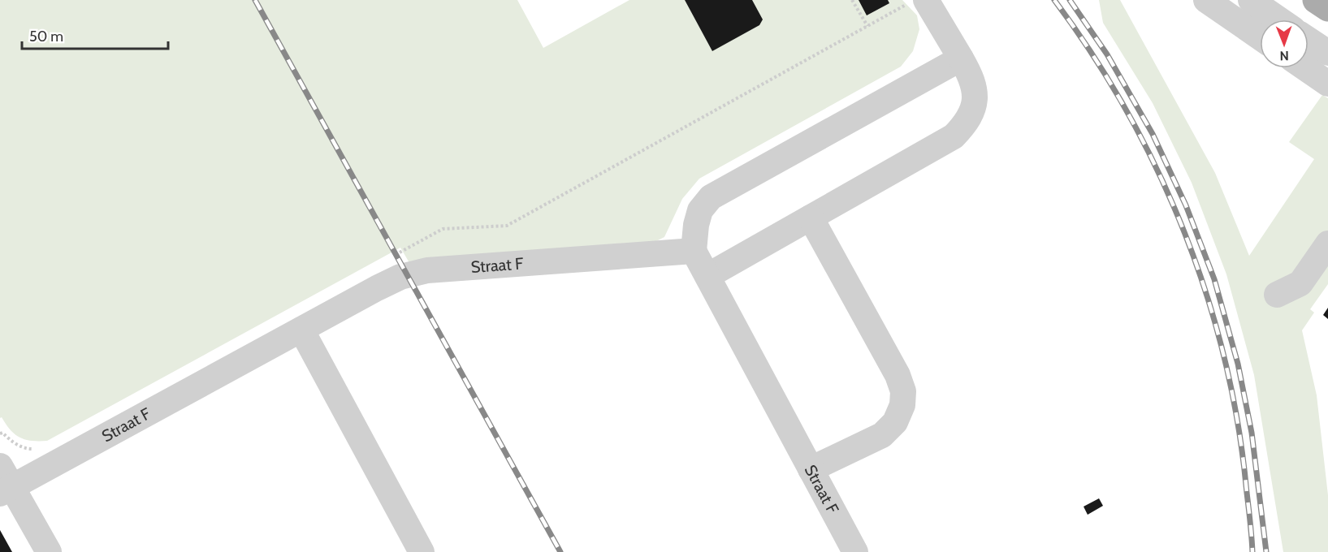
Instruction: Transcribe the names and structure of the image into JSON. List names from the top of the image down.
{
  "streets": {
    "lane": ["Straat F"]
  },
  "scale_bar": "50 m",
  "north": "bottom"
}
